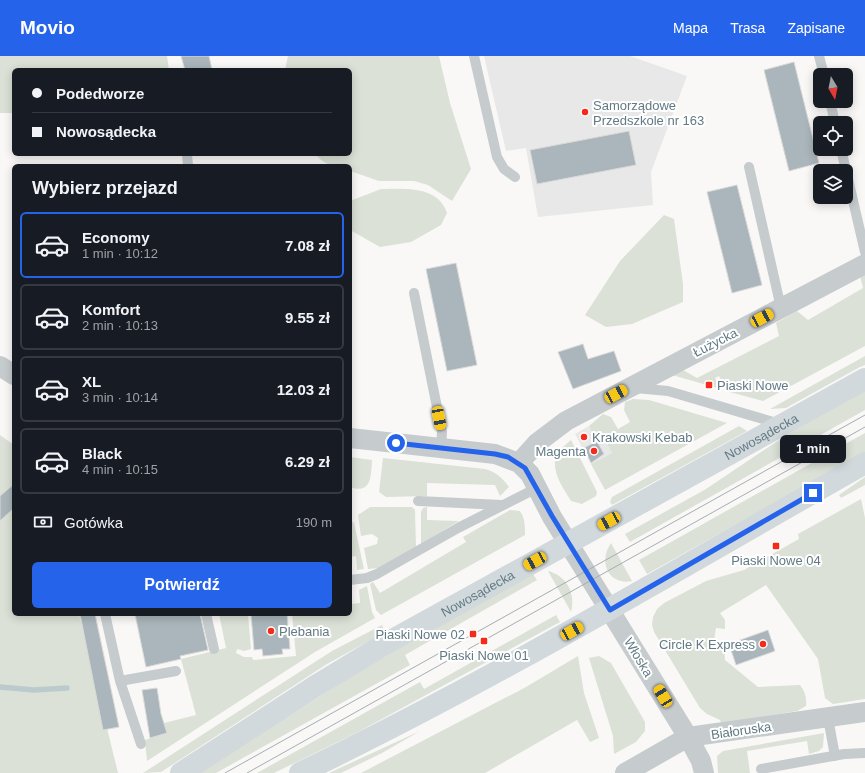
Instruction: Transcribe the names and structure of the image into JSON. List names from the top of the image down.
{
  "streets": {
    "main road": ["Nowosądecka"],
    "street": ["Łużycka", "Włoska", "Białoruska"]
  },
  "crossings": [
    ["Łużycka", "Włoska"],
    ["Nowosądecka", "Włoska"],
    ["Włoska", "Białoruska"]
  ],
  "places": {
    "other": [
      "Samorządowe Przedszkole nr 163",
      "Krakowski Kebab",
      "Magenta",
      "Plebania",
      "Circle K Express"
    ],
    "transit": [
      "Piaski Nowe",
      "Piaski Nowe 04",
      "Piaski Nowe 02",
      "Piaski Nowe 01"
    ]
  },
  "north": "bottom",
  "page": {
    "header": "Movio",
    "nav": ["Mapa", "Trasa", "Zapisane"],
    "banner": ["Podedworze", "Nowosądecka"],
    "heading": "Wybierz przejazd",
    "list": [
      {
        "name": "Economy",
        "note": "1 min · 10:12",
        "value": "7.08 zł"
      },
      {
        "name": "Komfort",
        "note": "2 min · 10:13",
        "value": "9.55 zł"
      },
      {
        "name": "XL",
        "note": "3 min · 10:14",
        "value": "12.03 zł"
      },
      {
        "name": "Black",
        "note": "4 min · 10:15",
        "value": "6.29 zł"
      }
    ],
    "bubble": "1 min",
    "pay": ["Gotówka", "190 m"],
    "buttons": "Potwierdź"
  }
}
